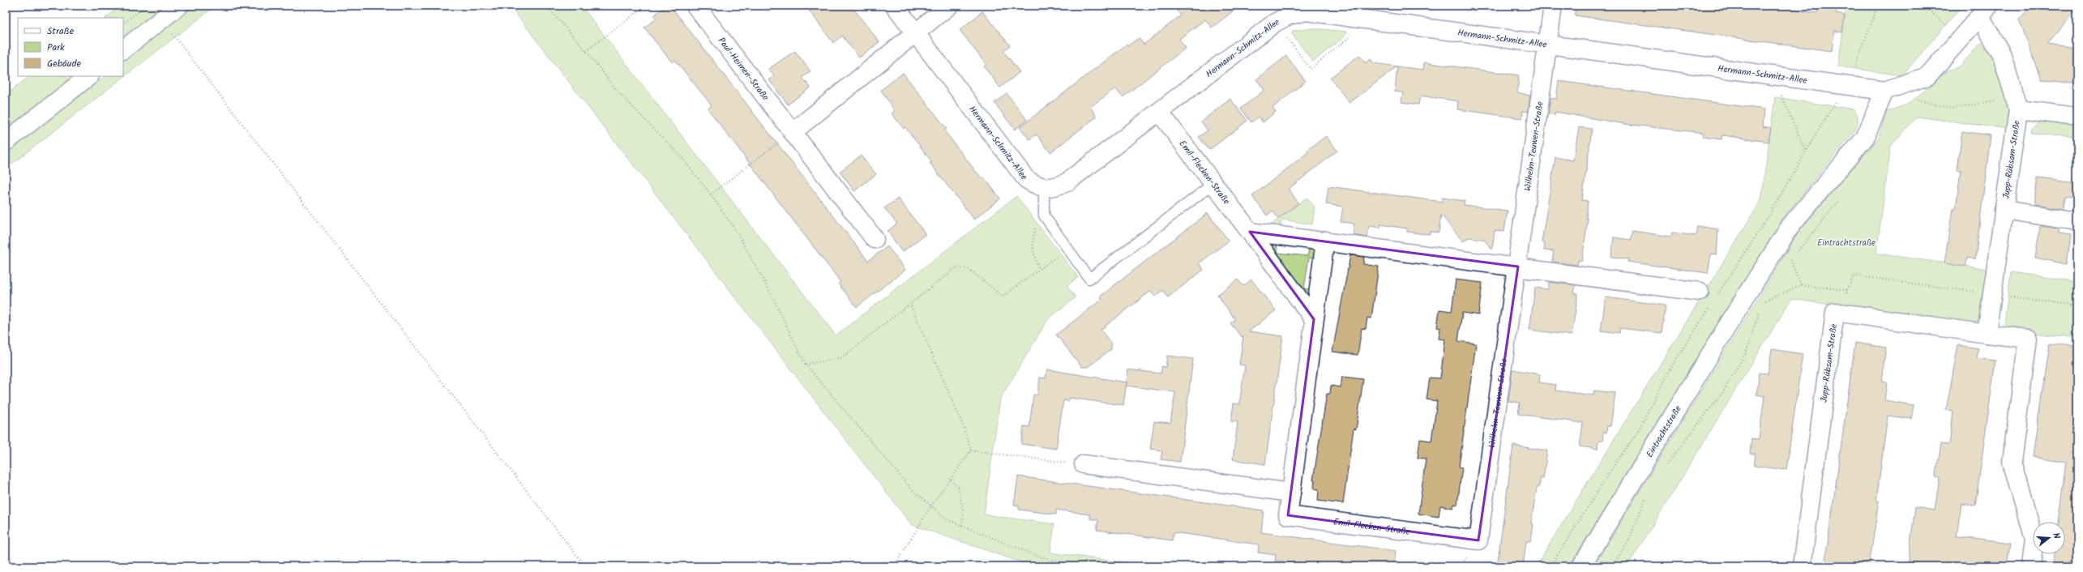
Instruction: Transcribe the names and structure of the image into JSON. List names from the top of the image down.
{
  "streets": {
    "street": [
      "Hermann-Schmitz-Allee",
      "Paul-Heimen-Straße",
      "Wilhelm-Teuwen-Straße",
      "Jupp-Rübsam-Straße",
      "Emil-Flecken-Straße",
      "Eintrachtstraße"
    ]
  },
  "crossings": [
    ["Hermann-Schmitz-Allee", "Wilhelm-Teuwen-Straße"],
    ["Hermann-Schmitz-Allee", "Emil-Flecken-Straße"],
    ["Hermann-Schmitz-Allee", "Eintrachtstraße"],
    ["Wilhelm-Teuwen-Straße", "Emil-Flecken-Straße"]
  ],
  "parks": ["Eintrachtstraße"],
  "legend": ["Straße", "Park", "Gebäude"],
  "north": "right"
}
